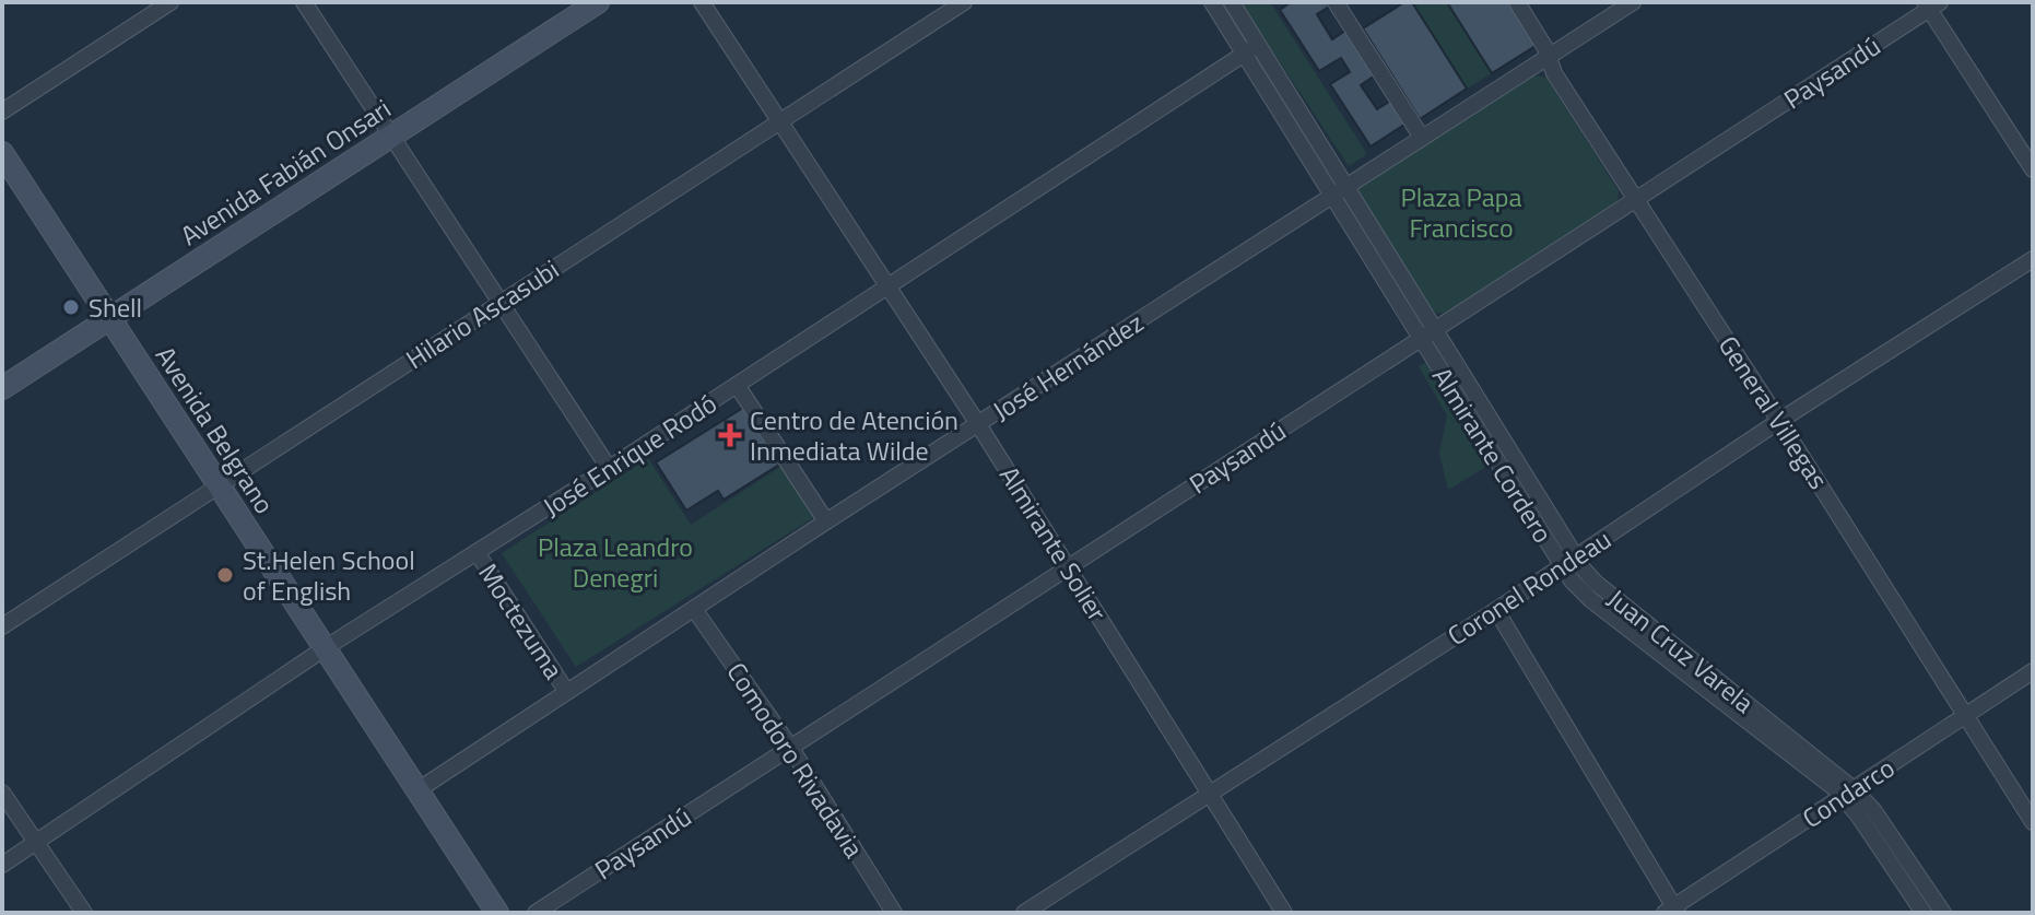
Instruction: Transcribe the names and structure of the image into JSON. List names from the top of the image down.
{
  "streets": {
    "street": [
      "Paysandú",
      "Avenida Fabián Onsari",
      "Hilario Ascasubi",
      "José Hernández",
      "General Villegas",
      "Avenida Belgrano",
      "José Enrique Rodó",
      "Almirante Cordero",
      "Almirante Solier",
      "Coronel Rondeau",
      "Moctezuma",
      "Comodoro Rivadavia",
      "Condarco"
    ]
  },
  "crossings": [
    ["Paysandú", "General Villegas"],
    ["Paysandú", "Almirante Cordero"],
    ["Paysandú", "Almirante Solier"],
    ["Paysandú", "Comodoro Rivadavia"],
    ["Avenida Fabián Onsari", "Avenida Belgrano"],
    ["Hilario Ascasubi", "Avenida Belgrano"],
    ["Hilario Ascasubi", "Almirante Solier"],
    ["José Hernández", "General Villegas"],
    ["José Hernández", "Avenida Belgrano"],
    ["José Hernández", "Almirante Cordero"],
    ["José Hernández", "Almirante Solier"],
    ["José Hernández", "Moctezuma"],
    ["José Hernández", "Comodoro Rivadavia"],
    ["General Villegas", "Coronel Rondeau"],
    ["General Villegas", "Condarco"],
    ["Avenida Belgrano", "José Enrique Rodó"],
    ["José Enrique Rodó", "Almirante Solier"],
    ["José Enrique Rodó", "Moctezuma"],
    ["Almirante Cordero", "Coronel Rondeau"],
    ["Almirante Cordero", "Condarco"],
    ["Almirante Solier", "Coronel Rondeau"]
  ],
  "parks": ["Plaza Papa Francisco", "Plaza Leandro Denegri"],
  "places": {
    "other": ["Shell", "St.Helen School of English"],
    "health": ["Centro de Atención Inmediata Wilde"]
  }
}
